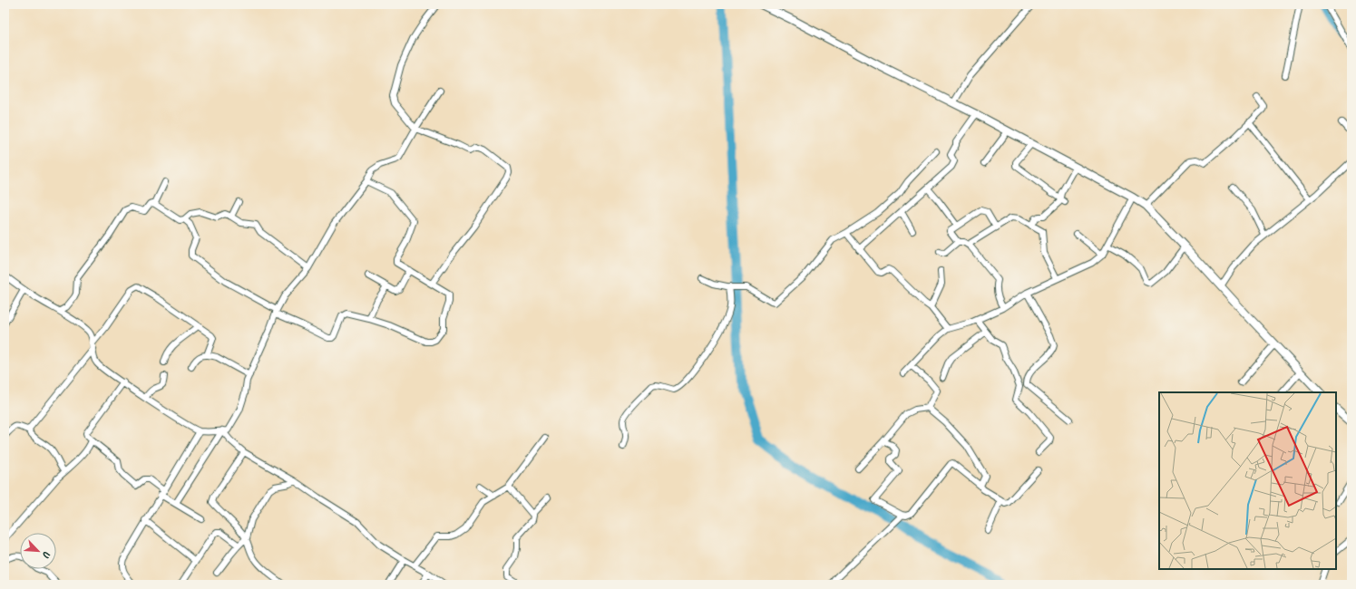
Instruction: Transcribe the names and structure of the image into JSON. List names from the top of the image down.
{
  "north": "bottom right"
}
